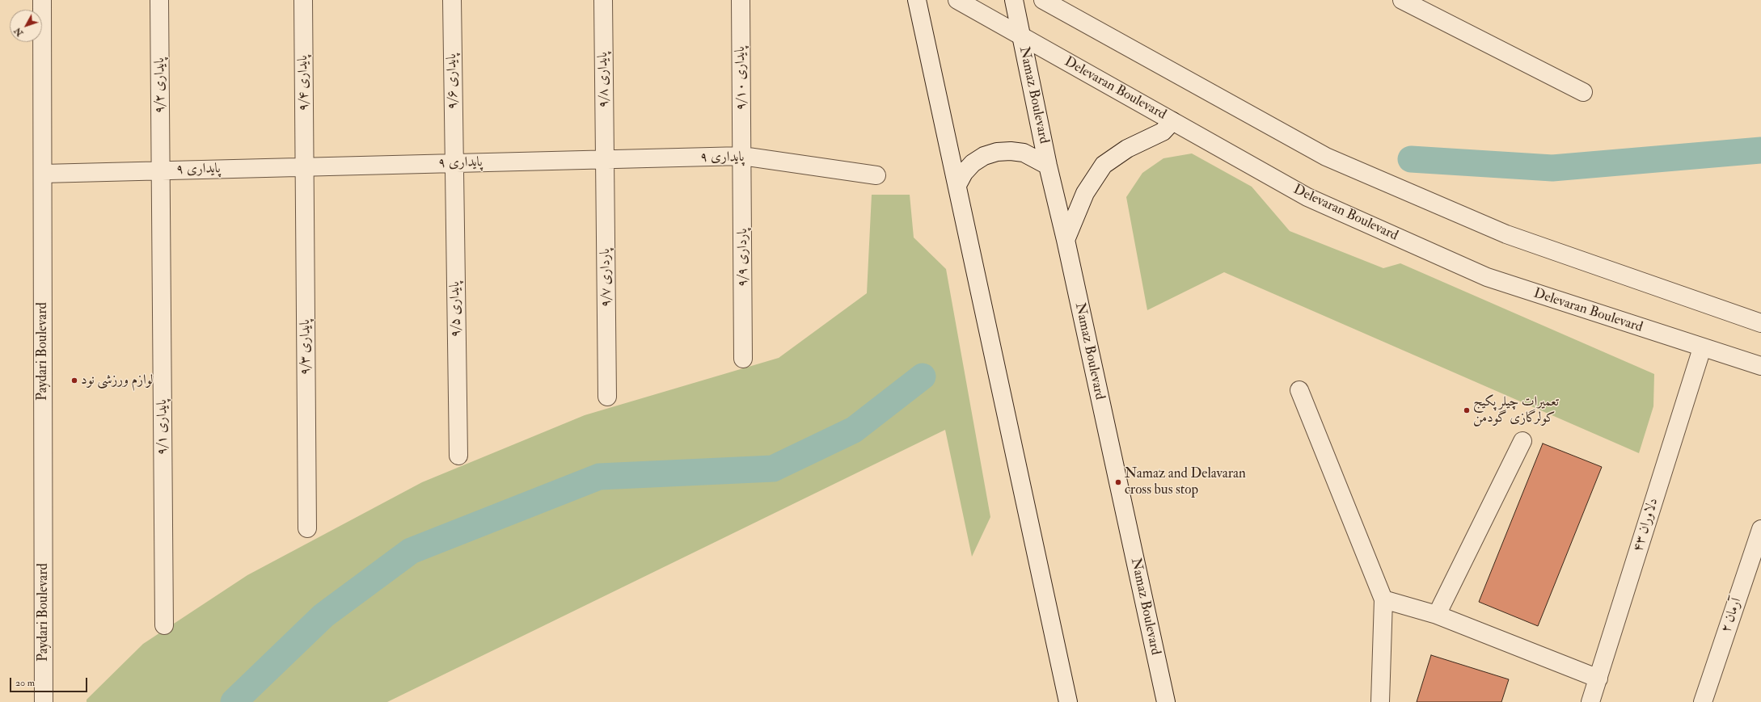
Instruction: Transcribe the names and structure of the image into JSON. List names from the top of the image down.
{
  "streets": {
    "street": [
      "پایداری ۹/۱۰",
      "پایداری ۹/۸",
      "پایداری ۹/۶",
      "پایداری ۹/۴",
      "پایداری ۹/۲",
      "Delevaran Boulevard",
      "Namaz Boulevard",
      "پایداری ۹",
      "پارداری ۹/۹",
      "پارداری ۹/۷",
      "پایداری ۹/۵",
      "پایداری ۹/۳",
      "Paydari Boulevard",
      "پایداری ۹/۱",
      "دلاوران ۴۳",
      "آرمان ٢"
    ]
  },
  "crossings": [
    ["پایداری ۹/۱۰", "پایداری ۹"],
    ["پایداری ۹/۱۰", "پارداری ۹/۹"],
    ["پایداری ۹/۸", "پایداری ۹"],
    ["پایداری ۹/۸", "پارداری ۹/۷"],
    ["پایداری ۹/۶", "پایداری ۹"],
    ["پایداری ۹/۶", "پایداری ۹/۵"],
    ["پایداری ۹/۴", "پایداری ۹"],
    ["پایداری ۹/۴", "پایداری ۹/۳"],
    ["پایداری ۹/۲", "پایداری ۹"],
    ["پایداری ۹/۲", "پایداری ۹/۱"],
    ["Delevaran Boulevard", "Namaz Boulevard"],
    ["Delevaran Boulevard", "دلاوران ۴۳"],
    ["پایداری ۹", "پارداری ۹/۹"],
    ["پایداری ۹", "پارداری ۹/۷"],
    ["پایداری ۹", "پایداری ۹/۵"],
    ["پایداری ۹", "پایداری ۹/۳"],
    ["پایداری ۹", "Paydari Boulevard"],
    ["پایداری ۹", "پایداری ۹/۱"]
  ],
  "places": ["لوازم ورزشی نود", "تعمیرات چیلر پکیج کولرگازی گودمن", "Namaz and Delavaran cross bus stop"],
  "scale_bar": "20 m",
  "north": "bottom left"
}
